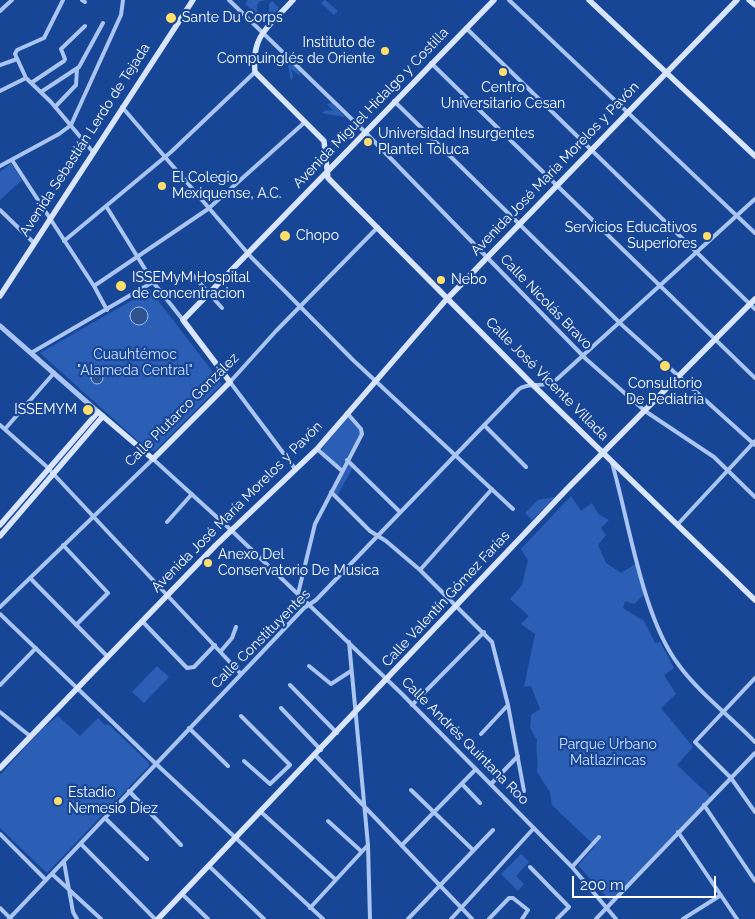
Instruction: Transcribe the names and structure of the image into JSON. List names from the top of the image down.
{
  "streets": {
    "main road": [
      "Avenida Miguel Hidalgo y Costilla",
      "Avenida Sebastián Lerdo de Tejada",
      "Avenida José María Morelos y Pavón",
      "Calle José Vicente Villada",
      "Calle Plutarco González",
      "Calle Valentín Gómez Farías",
      "Calle Andrés Quintana Roo"
    ],
    "street": ["Calle Nicolás Bravo", "Calle Constituyentes"]
  },
  "crossings": [
    ["Avenida Miguel Hidalgo y Costilla", "Calle Nicolás Bravo"],
    ["Avenida Miguel Hidalgo y Costilla", "Calle José Vicente Villada"],
    ["Avenida José María Morelos y Pavón", "Calle Nicolás Bravo"],
    ["Avenida José María Morelos y Pavón", "Calle José Vicente Villada"],
    ["Avenida José María Morelos y Pavón", "Calle Andrés Quintana Roo"],
    ["Calle Nicolás Bravo", "Calle Valentín Gómez Farías"],
    ["Calle Nicolás Bravo", "Calle Constituyentes"],
    ["Calle José Vicente Villada", "Calle Plutarco González"],
    ["Calle José Vicente Villada", "Calle Valentín Gómez Farías"],
    ["Calle José Vicente Villada", "Calle Constituyentes"],
    ["Calle Plutarco González", "Calle Andrés Quintana Roo"],
    ["Calle Valentín Gómez Farías", "Calle Andrés Quintana Roo"],
    ["Calle Constituyentes", "Calle Andrés Quintana Roo"]
  ],
  "parks": ["Cuauhtémoc \"Alameda Central\"", "Parque Urbano Matlazincas"],
  "places": [
    "Sante Du Corps",
    "Instituto de Compuinglés de Oriente",
    "Centro Universitario Cesan",
    "Universidad Insurgentes Plantel Toluca",
    "El Colegio Mexiquense, A.C.",
    "Chopo",
    "Servicios Educativos Superiores",
    "Nebo",
    "ISSEMyM Hospital de concentracion",
    "Consultorio De Pediatria",
    "ISSEMYM",
    "Anexo Del Conservatorio De Musica",
    "Estadio Nemesio Díez"
  ],
  "scale_bar": "200 m"
}
